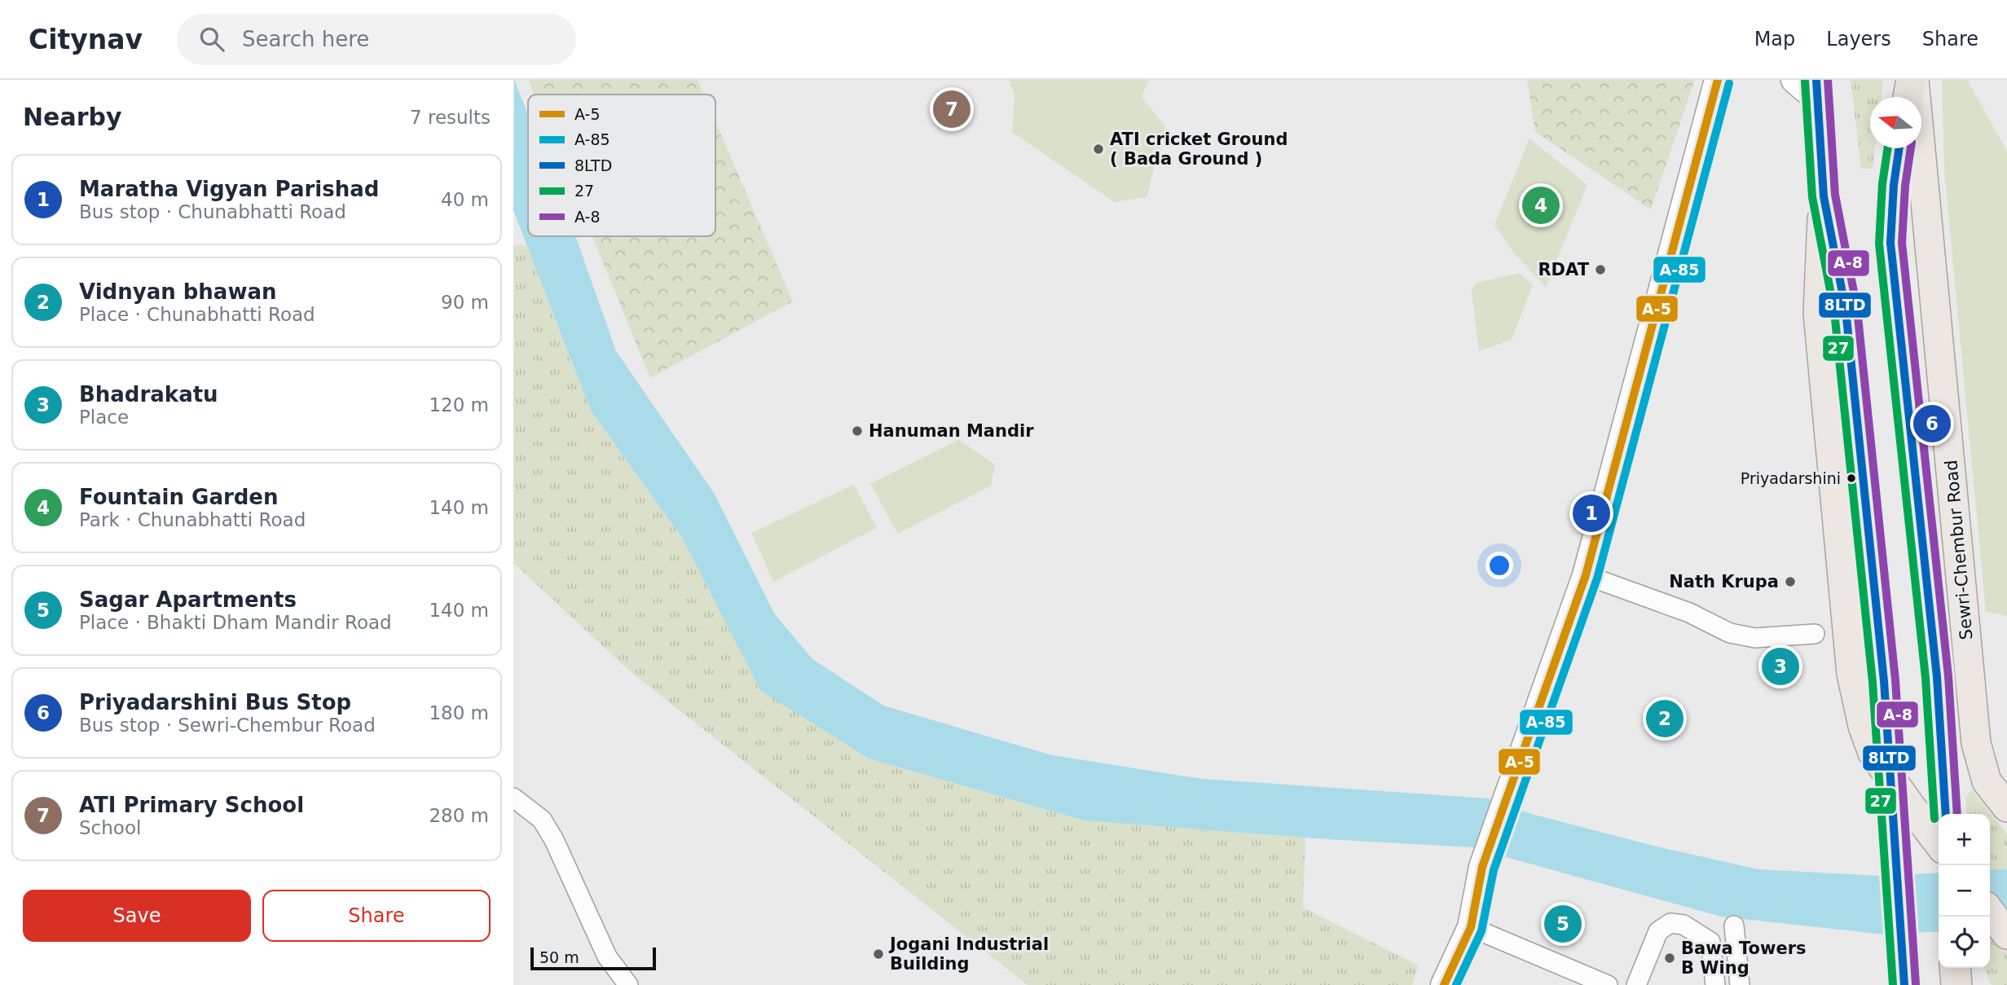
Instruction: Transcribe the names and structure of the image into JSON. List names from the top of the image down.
{
  "streets": {
    "main road": ["Sewri-Chembur Road"]
  },
  "places": [
    "ATI cricket Ground ( Bada Ground )",
    "RDAT",
    "Hanuman Mandir",
    "Priyadarshini",
    "Nath Krupa",
    "Jogani Industrial Building",
    "Bawa Towers B Wing"
  ],
  "lines": [
    "transit line A-5",
    "transit line 8LTD",
    "transit line A-8",
    "transit line 27",
    "transit line A-85"
  ],
  "legend": [
    "A-5",
    "A-85",
    "8LTD",
    "27",
    "A-8"
  ],
  "scale_bar": "50 m",
  "north": "left",
  "page": {
    "header": "Citynav",
    "search": "Search here",
    "nav": ["Map", "Layers", "Share"],
    "heading": ["Nearby", "7 results"],
    "pins": [
      "7",
      "4",
      "6",
      "1",
      "3",
      "2",
      "5"
    ],
    "list": [
      {
        "mark": "1",
        "name": "Maratha Vigyan Parishad",
        "note": "Bus stop · Chunabhatti Road",
        "value": "40 m"
      },
      {
        "mark": "2",
        "name": "Vidnyan bhawan",
        "note": "Place · Chunabhatti Road",
        "value": "90 m"
      },
      {
        "mark": "3",
        "name": "Bhadrakatu",
        "note": "Place",
        "value": "120 m"
      },
      {
        "mark": "4",
        "name": "Fountain Garden",
        "note": "Park · Chunabhatti Road",
        "value": "140 m"
      },
      {
        "mark": "5",
        "name": "Sagar Apartments",
        "note": "Place · Bhakti Dham Mandir Road",
        "value": "140 m"
      },
      {
        "mark": "6",
        "name": "Priyadarshini Bus Stop",
        "note": "Bus stop · Sewri-Chembur Road",
        "value": "180 m"
      },
      {
        "mark": "7",
        "name": "ATI Primary School",
        "note": "School",
        "value": "280 m"
      }
    ],
    "map_buttons": ["+", "−"],
    "buttons": ["Save", "Share"],
    "scale": "50 m"
  }
}
